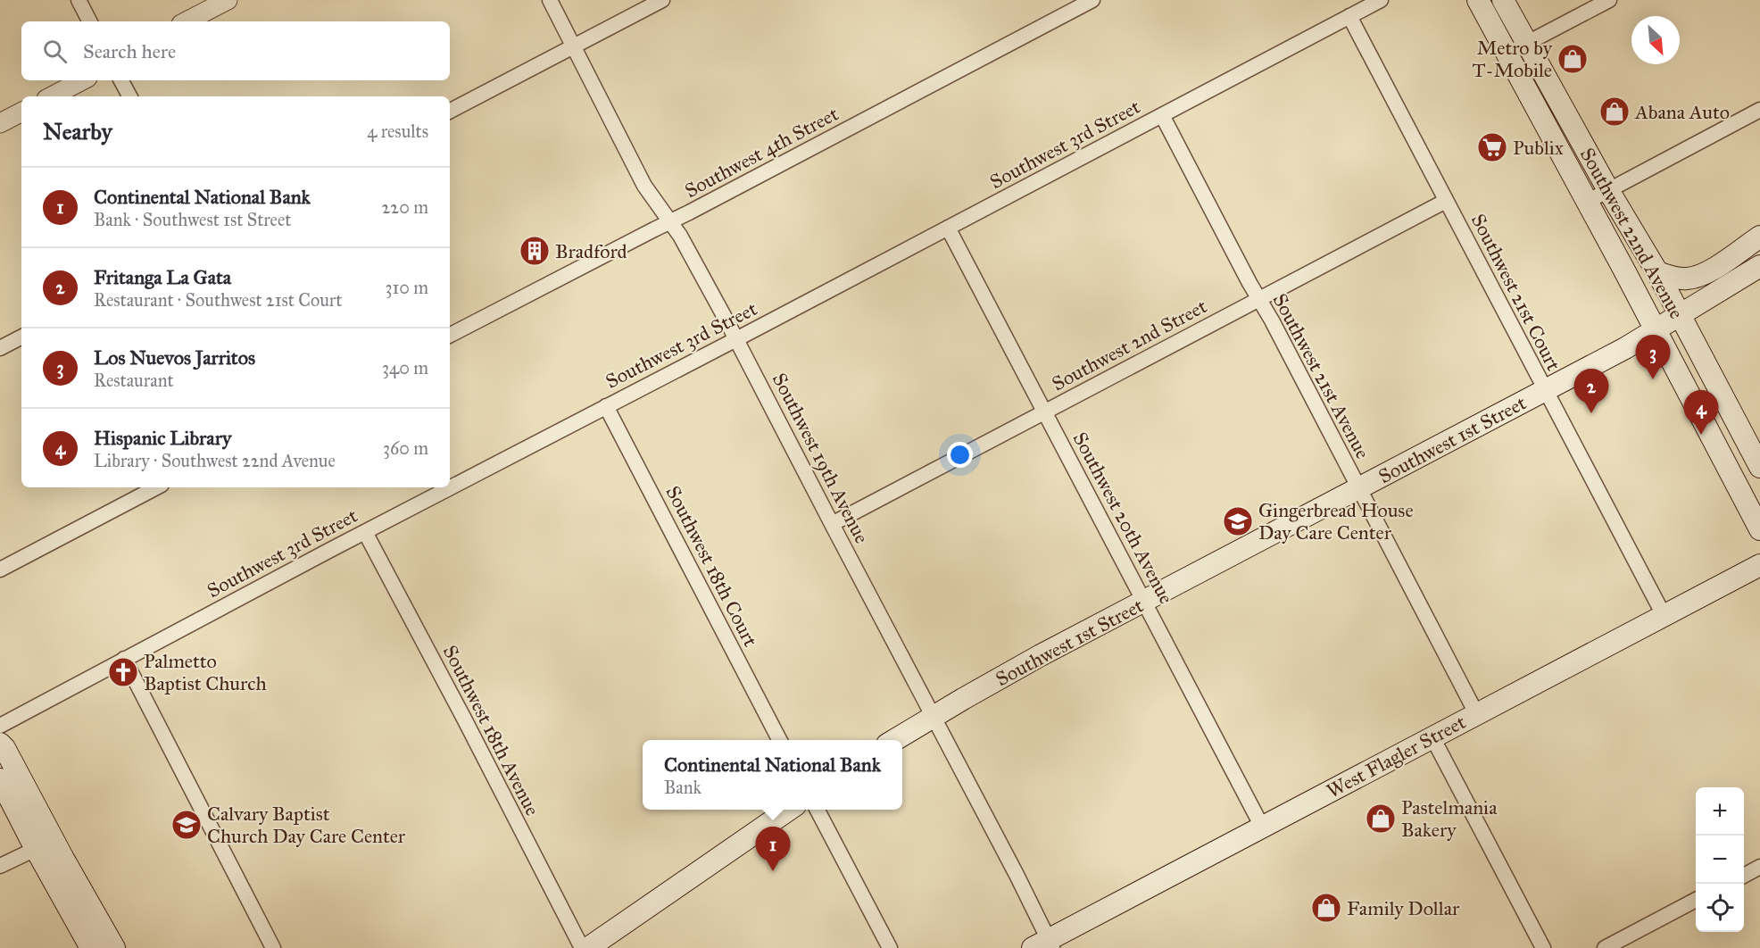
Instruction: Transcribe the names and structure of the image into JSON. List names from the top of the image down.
{
  "streets": {
    "main road": ["Southwest 22nd Avenue", "Southwest 1st Street", "West Flagler Street"],
    "street": [
      "Southwest 3rd Street",
      "Southwest 4th Street",
      "Southwest 21st Court",
      "Southwest 2nd Street",
      "Southwest 21st Avenue",
      "Southwest 19th Avenue",
      "Southwest 20th Avenue",
      "Southwest 18th Court",
      "Southwest 18th Avenue"
    ]
  },
  "crossings": [
    ["Southwest 3rd Street", "Southwest 21st Court"],
    ["Southwest 3rd Street", "Southwest 21st Avenue"],
    ["Southwest 3rd Street", "Southwest 19th Avenue"],
    ["Southwest 3rd Street", "Southwest 20th Avenue"],
    ["Southwest 3rd Street", "Southwest 18th Court"],
    ["Southwest 3rd Street", "Southwest 18th Avenue"],
    ["Southwest 4th Street", "Southwest 19th Avenue"],
    ["Southwest 22nd Avenue", "Southwest 1st Street"],
    ["Southwest 21st Court", "Southwest 2nd Street"],
    ["Southwest 21st Court", "Southwest 1st Street"],
    ["Southwest 21st Court", "West Flagler Street"],
    ["Southwest 2nd Street", "Southwest 21st Avenue"],
    ["Southwest 2nd Street", "Southwest 19th Avenue"],
    ["Southwest 2nd Street", "Southwest 20th Avenue"],
    ["Southwest 21st Avenue", "Southwest 1st Street"],
    ["Southwest 21st Avenue", "West Flagler Street"],
    ["Southwest 1st Street", "Southwest 19th Avenue"],
    ["Southwest 1st Street", "Southwest 20th Avenue"],
    ["Southwest 19th Avenue", "West Flagler Street"],
    ["Southwest 20th Avenue", "West Flagler Street"]
  ],
  "places": {
    "shop": [
      "Metro by T-Mobile",
      "Abana Auto",
      "Pastelmania Bakery",
      "Family Dollar"
    ],
    "supermarket": ["Publix"],
    "building": ["Bradford"],
    "school or university": ["Gingerbread House Day Care Center", "Calvary Baptist Church Day Care Center"],
    "church": ["Palmetto Baptist Church"]
  },
  "north": "bottom right",
  "page": {
    "search": "Search here",
    "heading": ["Nearby", "4 results"],
    "list": [
      {
        "mark": "1",
        "name": "Continental National Bank",
        "note": "Bank · Southwest 1st Street",
        "value": "220 m"
      },
      {
        "mark": "2",
        "name": "Fritanga La Gata",
        "note": "Restaurant · Southwest 21st Court",
        "value": "310 m"
      },
      {
        "mark": "3",
        "name": "Los Nuevos Jarritos",
        "note": "Restaurant",
        "value": "340 m"
      },
      {
        "mark": "4",
        "name": "Hispanic Library",
        "note": "Library · Southwest 22nd Avenue",
        "value": "360 m"
      }
    ],
    "pins": [
      "3",
      "2",
      "4",
      "1"
    ],
    "popup": ["Continental National Bank", "Bank"],
    "map_buttons": ["+", "−"]
  }
}
